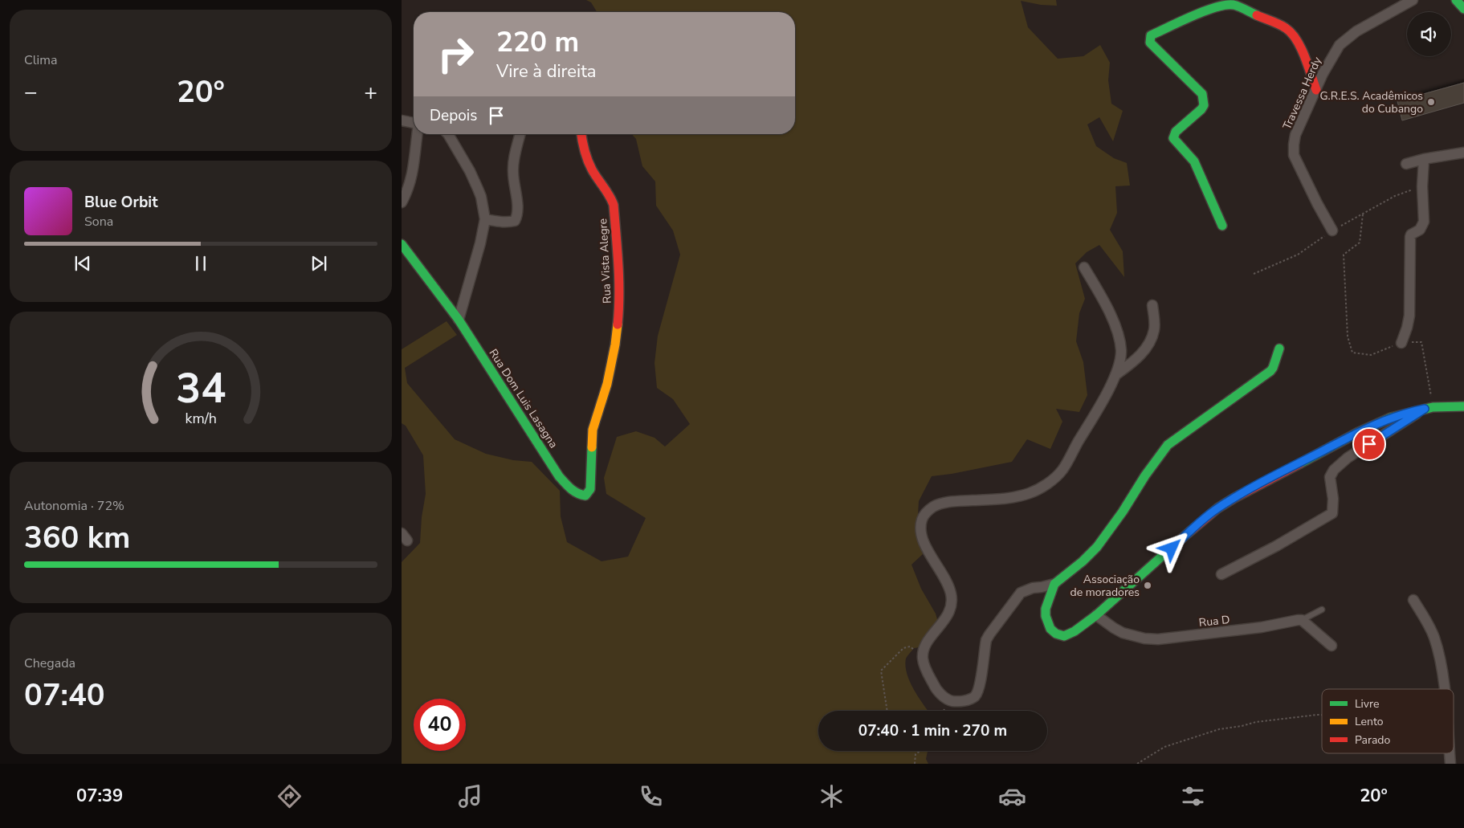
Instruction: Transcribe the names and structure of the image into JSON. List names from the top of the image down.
{
  "streets": {
    "street": [
      "Travessa Herdy",
      "Rua Vista Alegre",
      "Rua Dom Luis Lasagna",
      "Rua D"
    ]
  },
  "crossings": [
    ["Rua Vista Alegre", "Rua Dom Luis Lasagna"]
  ],
  "places": ["G.R.E.S. Acadêmicos do Cubango", "Associação de moradores"],
  "legend": ["Livre", "Lento", "Parado"],
  "page": {
    "tile": [
      "Clima",
      ["Autonomia · 72%", "360 km"],
      ["Chegada", "07:40"]
    ],
    "turn": ["220 m", "Vire à direita"],
    "heat": ["−", "20°", "+"],
    "then": "Depois",
    "song": ["Blue Orbit", "Sona"],
    "limit": "40",
    "trip": "07:40 · 1 min · 270 m",
    "tabs": ["07:39", "20°"],
    "gauge": ["34", "km/h"]
  }
}
